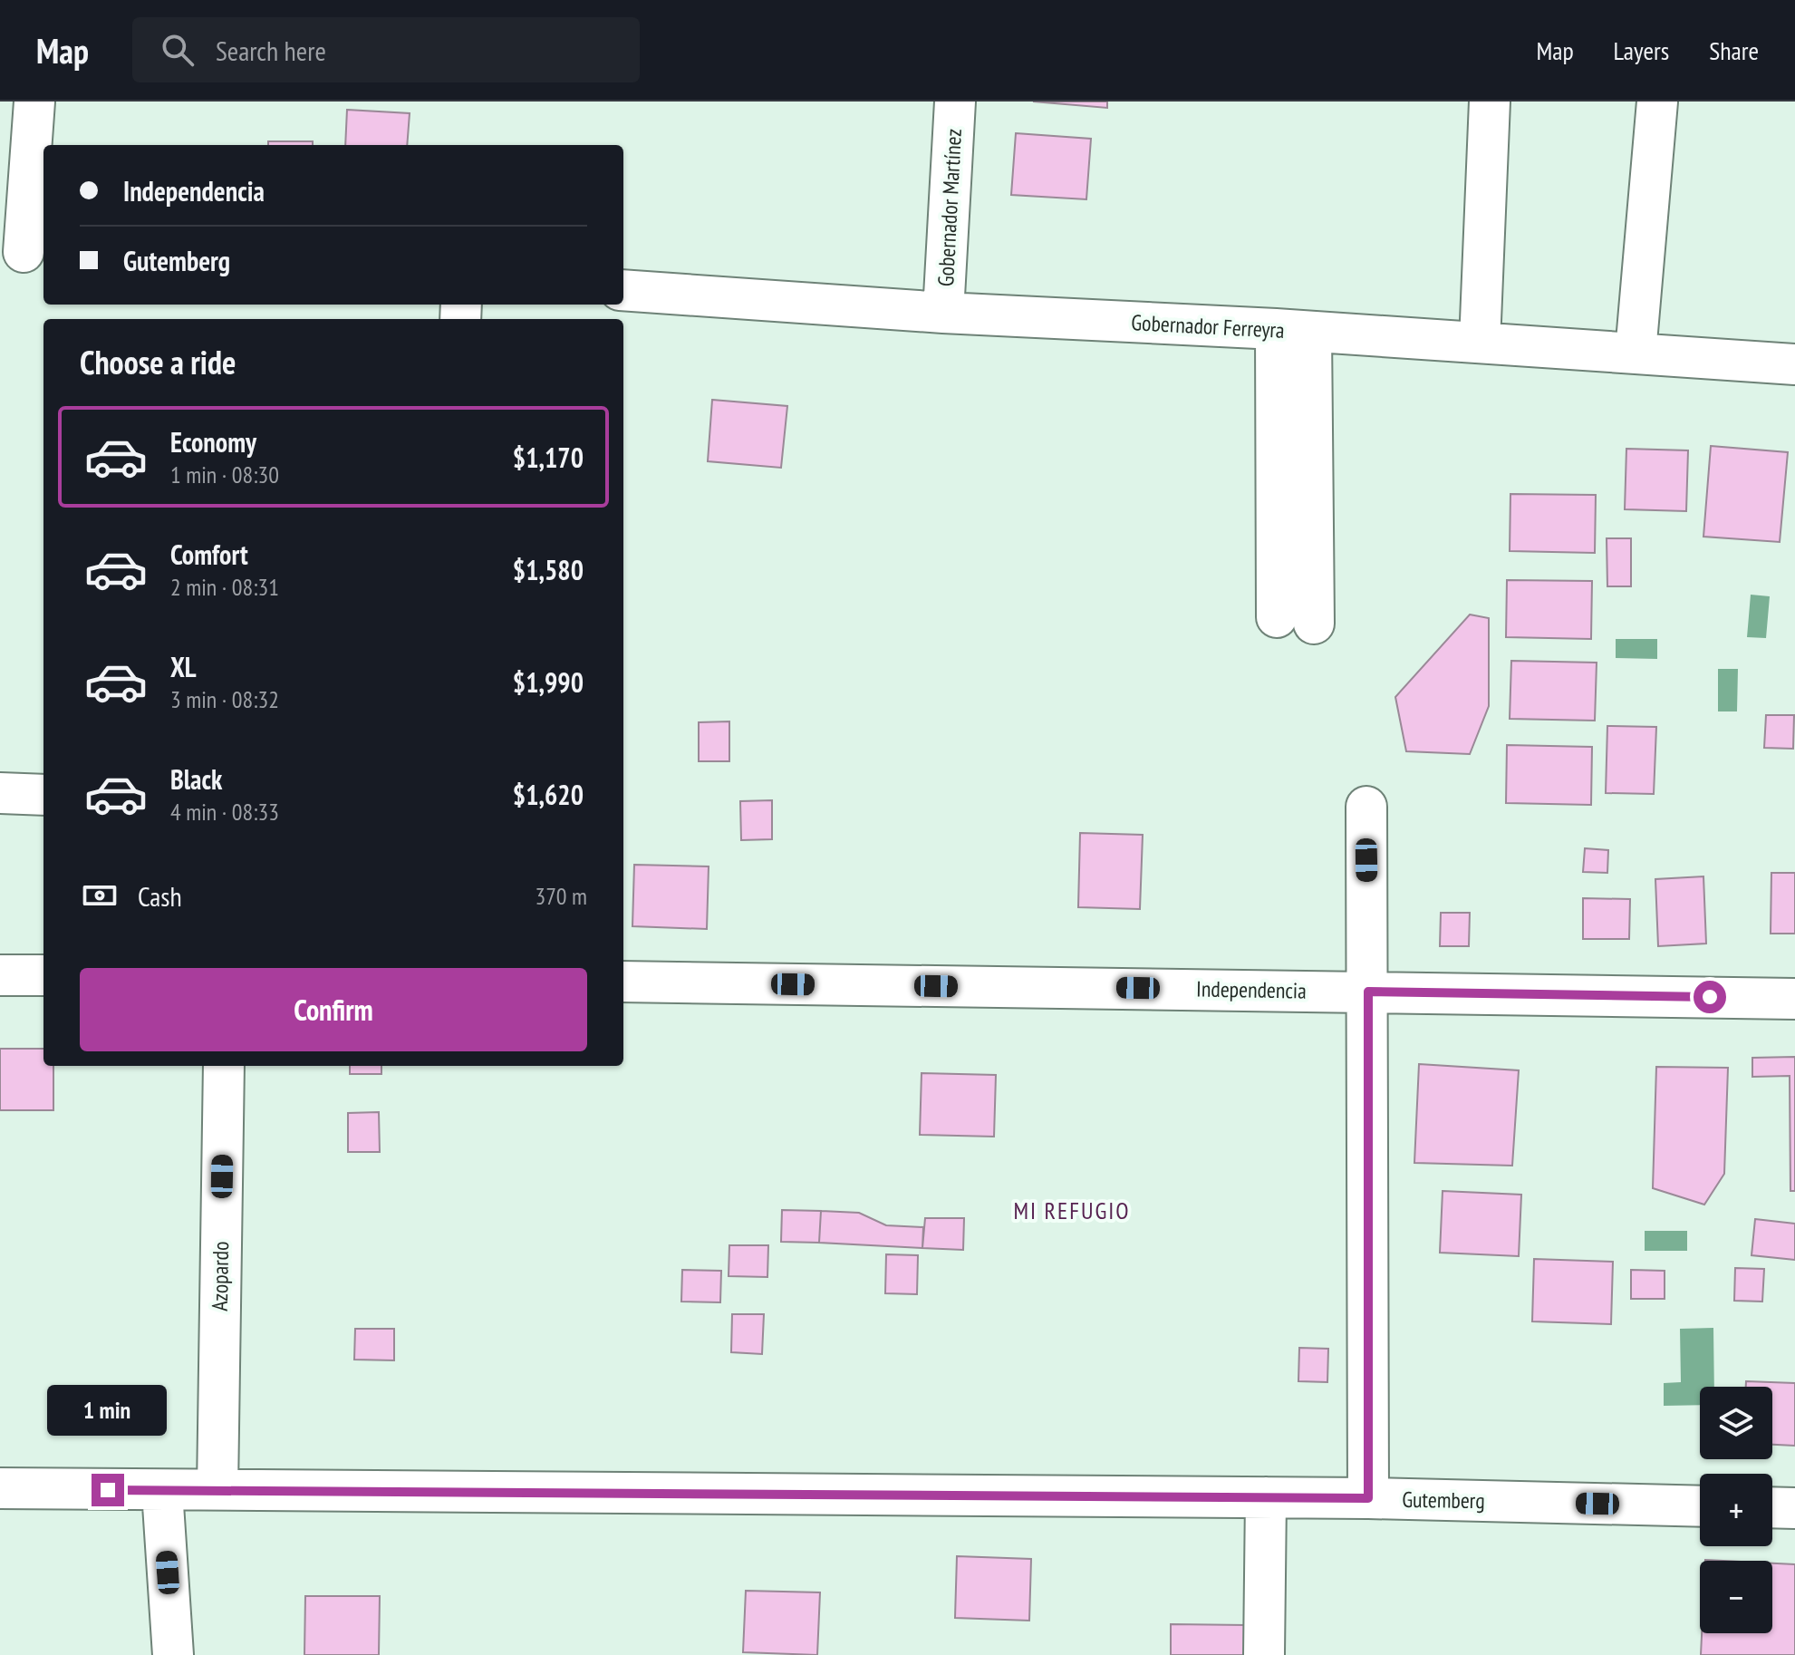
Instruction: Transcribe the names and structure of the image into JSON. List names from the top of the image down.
{
  "streets": {
    "street": [
      "Gobernador Martínez",
      "Gobernador Ferreyra",
      "Independencia",
      "Azopardo",
      "Gutemberg"
    ]
  },
  "crossings": [
    ["Gobernador Martínez", "Gobernador Ferreyra"],
    ["Azopardo", "Gutemberg"]
  ],
  "districts": ["MI REFUGIO"],
  "page": {
    "header": "Map",
    "search": "Search here",
    "nav": ["Map", "Layers", "Share"],
    "banner": ["Independencia", "Gutemberg"],
    "heading": "Choose a ride",
    "list": [
      {
        "name": "Economy",
        "note": "1 min · 08:30",
        "value": "$1,170"
      },
      {
        "name": "Comfort",
        "note": "2 min · 08:31",
        "value": "$1,580"
      },
      {
        "name": "XL",
        "note": "3 min · 08:32",
        "value": "$1,990"
      },
      {
        "name": "Black",
        "note": "4 min · 08:33",
        "value": "$1,620"
      }
    ],
    "pay": ["Cash", "370 m"],
    "buttons": "Confirm",
    "bubble": "1 min",
    "map_buttons": ["+", "−"]
  }
}
